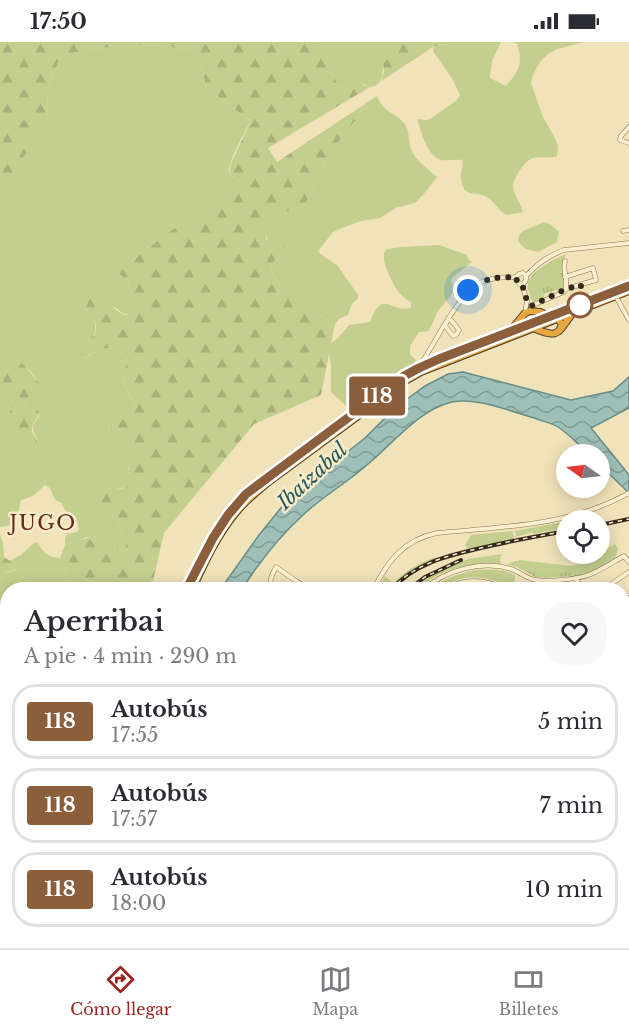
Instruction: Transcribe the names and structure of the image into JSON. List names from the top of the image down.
{
  "districts": ["JUGO"],
  "water": ["Ibaizabal"],
  "lines": ["bus line 118"],
  "north": "left",
  "page": {
    "status": "17:50",
    "on_map": "118",
    "heading": ["Aperribai", "A pie · 4 min · 290 m"],
    "list": [
      {
        "mark": "118",
        "name": "Autobús",
        "note": "17:55",
        "value": "5 min"
      },
      {
        "mark": "118",
        "name": "Autobús",
        "note": "17:57",
        "value": "7 min"
      },
      {
        "mark": "118",
        "name": "Autobús",
        "note": "18:00",
        "value": "10 min"
      }
    ],
    "tabs": ["Cómo llegar", "Mapa", "Billetes"]
  }
}
